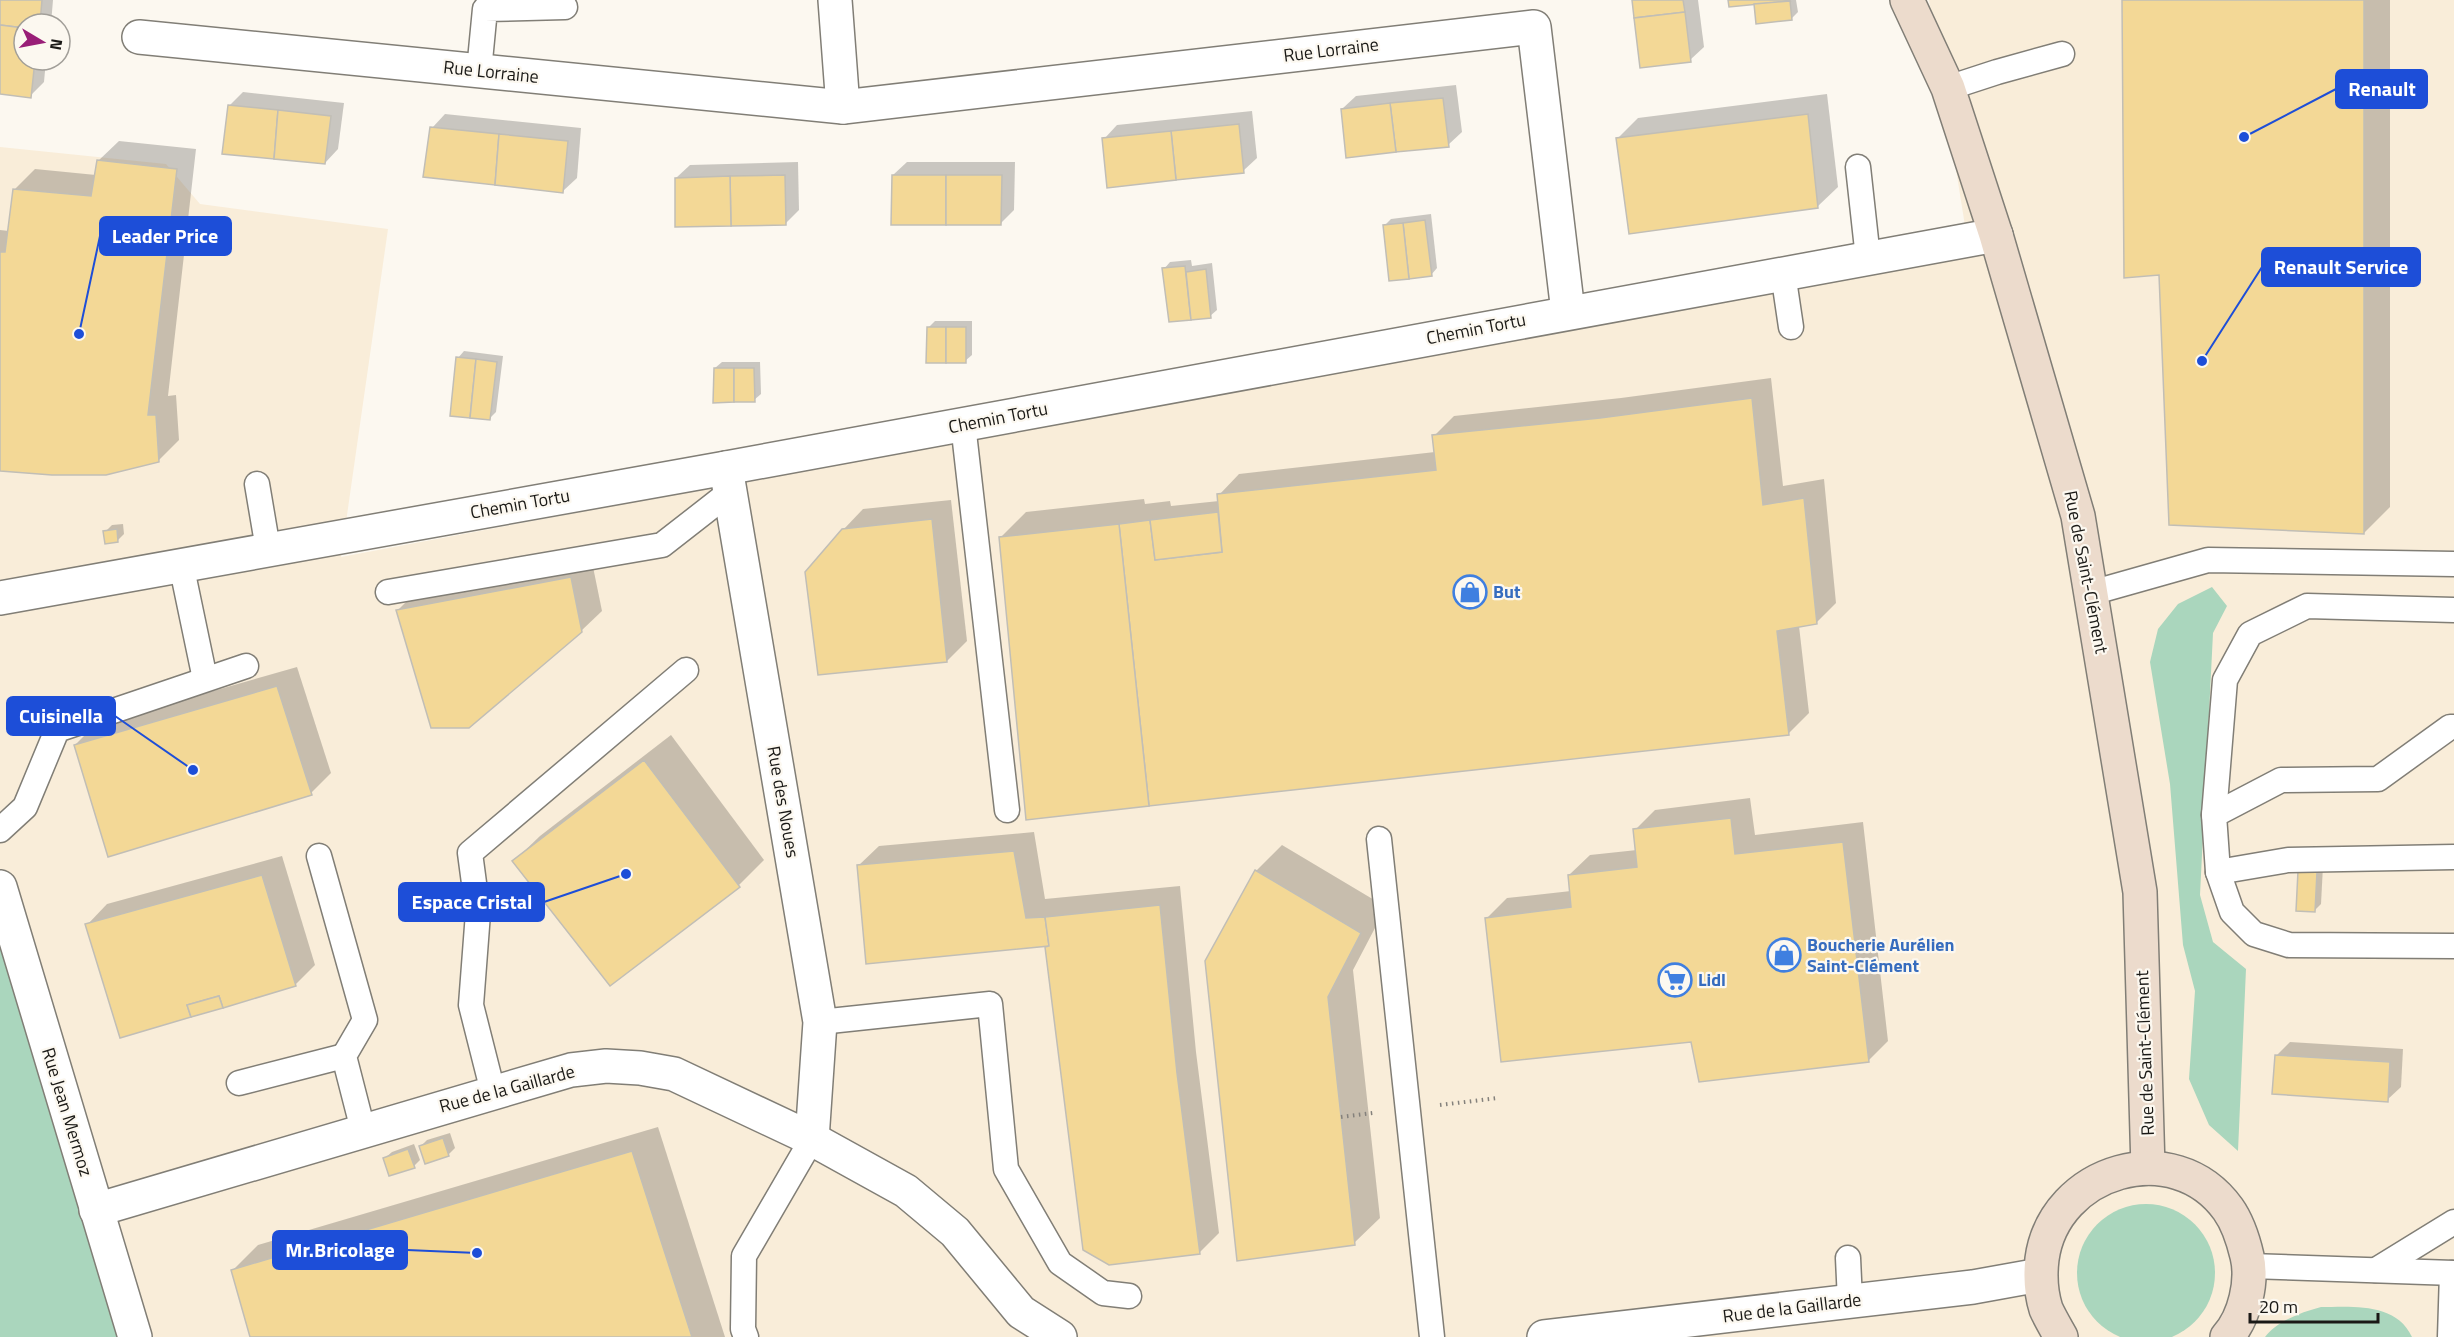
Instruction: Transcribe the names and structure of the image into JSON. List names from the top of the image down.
{
  "streets": {
    "street": [
      "Rue Lorraine",
      "Chemin Tortu",
      "Rue de Saint-Clément",
      "Rue des Noues",
      "Rue de la Gaillarde",
      "Rue Jean Mermoz"
    ]
  },
  "crossings": [
    ["Rue Lorraine", "Chemin Tortu"],
    ["Chemin Tortu", "Rue de Saint-Clément"],
    ["Chemin Tortu", "Rue des Noues"],
    ["Rue des Noues", "Rue de la Gaillarde"],
    ["Rue de la Gaillarde", "Rue Jean Mermoz"]
  ],
  "places": {
    "other": [
      "Renault",
      "Leader Price",
      "Renault Service",
      "Cuisinella",
      "Espace Cristal",
      "Mr.Bricolage"
    ],
    "shop": ["But", "Boucherie Aurélien Saint-Clément"],
    "supermarket": ["Lidl"]
  },
  "scale_bar": "20 m",
  "north": "right"
}
